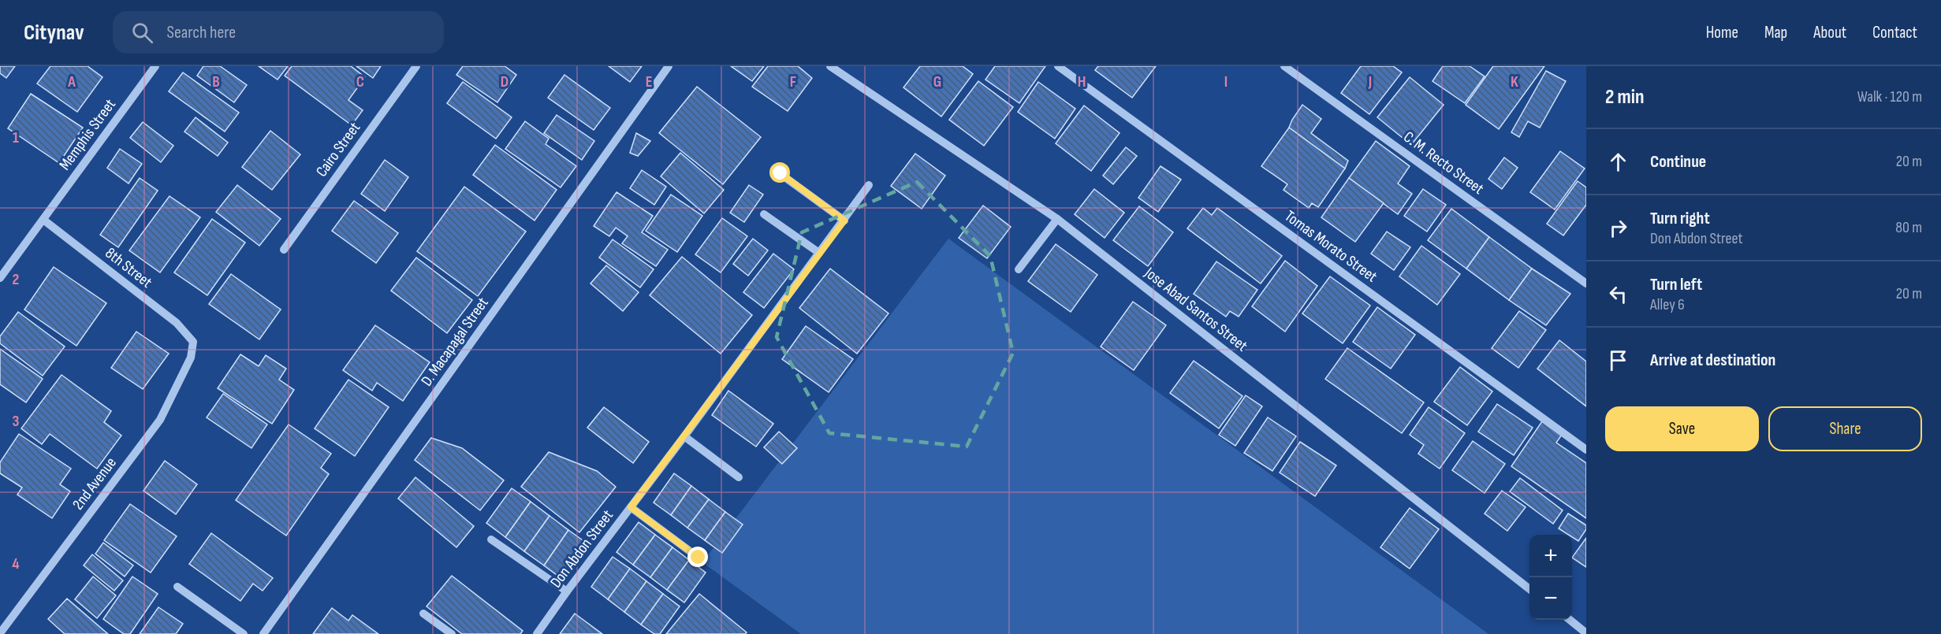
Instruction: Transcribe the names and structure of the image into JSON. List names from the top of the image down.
{
  "streets": {
    "street": [
      "Memphis Street",
      "Cairo Street",
      "C. M. Recto Street",
      "Tomas Morato Street",
      "8th Street",
      "Jose Abad Santos Street",
      "D. Macapagal Street",
      "2nd Avenue",
      "Don Abdon Street"
    ]
  },
  "crossings": [
    ["Memphis Street", "8th Street"],
    ["8th Street", "2nd Avenue"]
  ],
  "page": {
    "header": "Citynav",
    "search": "Search here",
    "nav": [
      "Home",
      "Map",
      "About",
      "Contact"
    ],
    "heading": ["2 min", "Walk · 120 m"],
    "list": [
      ["Continue", "20 m"],
      ["Turn right", "Don Abdon Street", "80 m"],
      ["Turn left", "Alley 6", "20 m"],
      "Arrive at destination"
    ],
    "buttons": ["Save", "Share"],
    "map_buttons": ["+", "−"]
  },
  "grid": {
    "columns": [
      "A",
      "B",
      "C",
      "D",
      "E",
      "F",
      "G",
      "H",
      "I",
      "J",
      "K"
    ],
    "rows": [
      "1",
      "2",
      "3",
      "4"
    ]
  }
}
